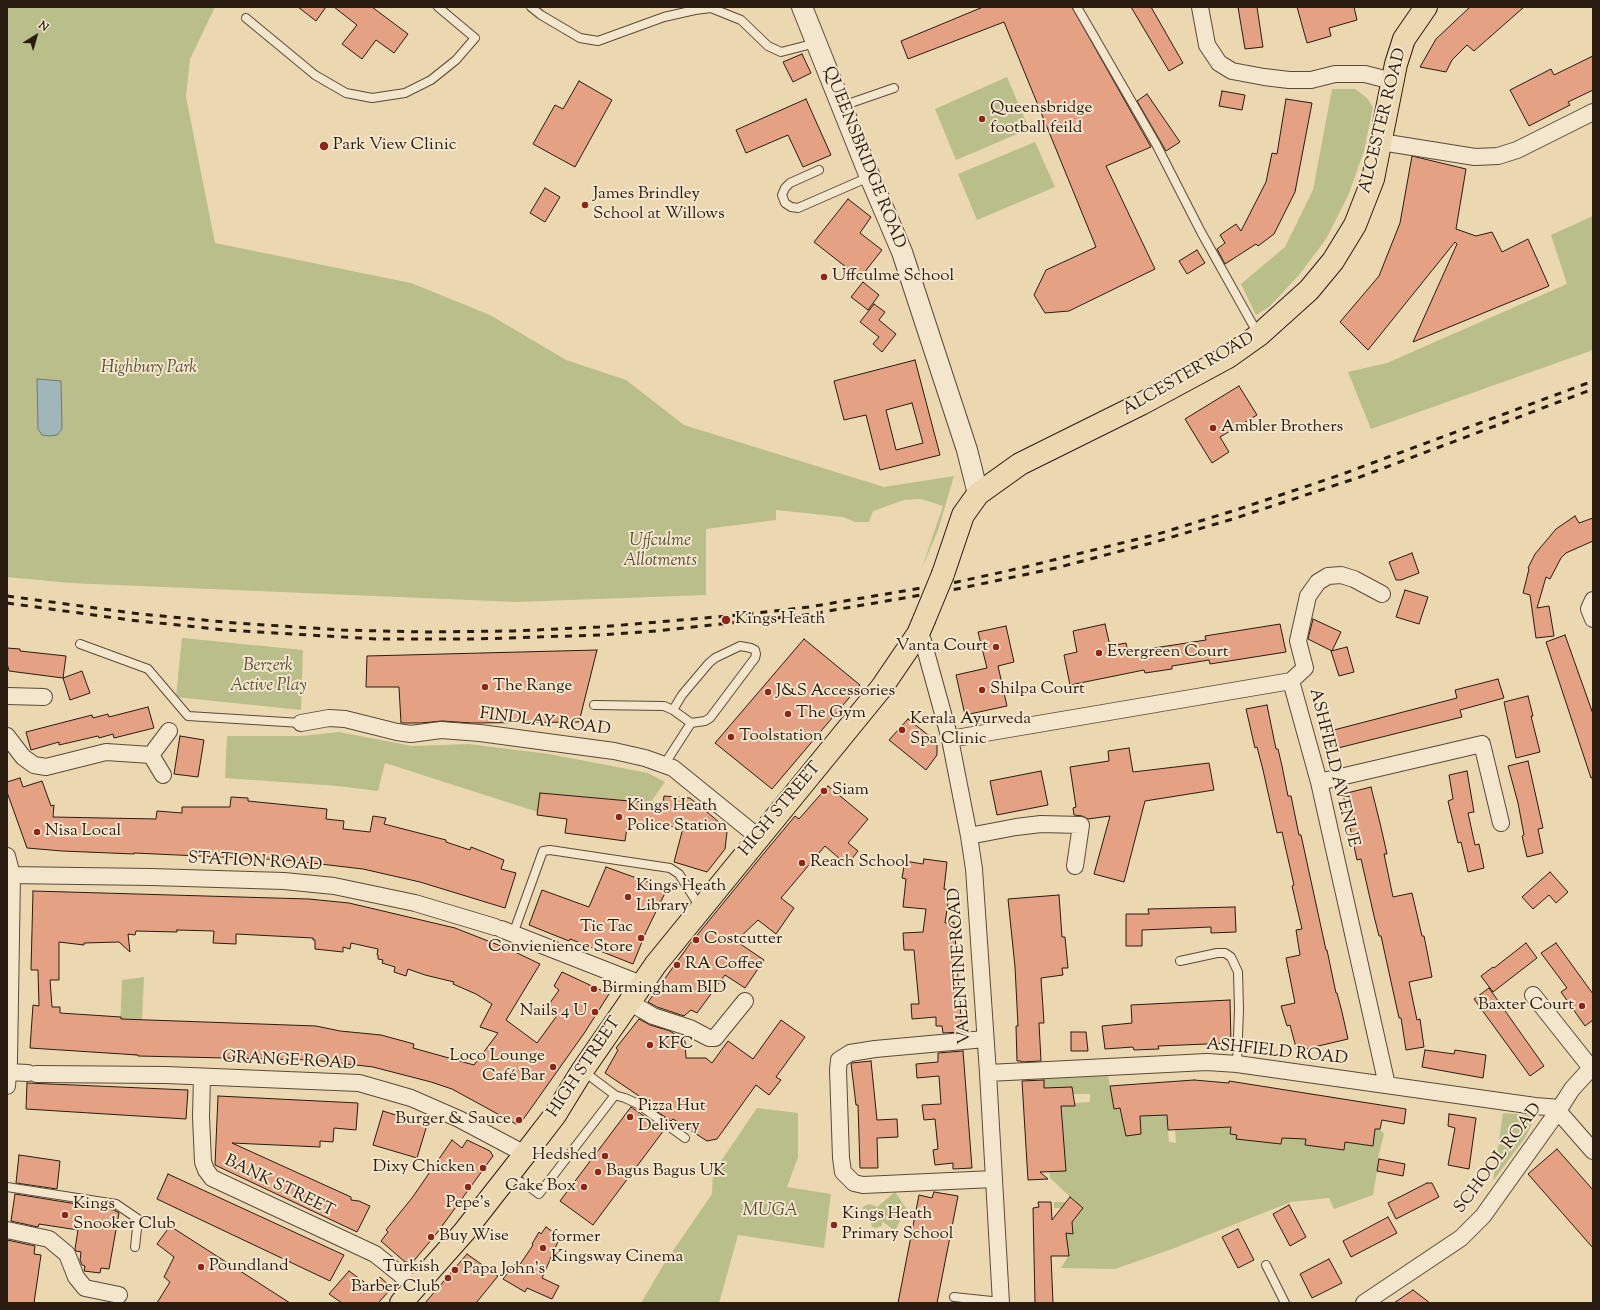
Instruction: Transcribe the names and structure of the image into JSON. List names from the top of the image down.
{
  "streets": {
    "highway": ["ALCESTER ROAD", "HIGH STREET"],
    "street": [
      "QUEENSBRIDGE ROAD",
      "FINDLAY ROAD",
      "ASHFIELD AVENUE",
      "STATION ROAD",
      "VALENTINE ROAD",
      "ASHFIELD ROAD",
      "GRANGE ROAD",
      "SCHOOL ROAD",
      "BANK STREET"
    ]
  },
  "crossings": [
    ["ALCESTER ROAD", "QUEENSBRIDGE ROAD"],
    ["ALCESTER ROAD", "HIGH STREET"],
    ["QUEENSBRIDGE ROAD", "HIGH STREET"],
    ["FINDLAY ROAD", "HIGH STREET"],
    ["ASHFIELD AVENUE", "VALENTINE ROAD"],
    ["ASHFIELD AVENUE", "ASHFIELD ROAD"],
    ["HIGH STREET", "STATION ROAD"],
    ["HIGH STREET", "VALENTINE ROAD"],
    ["HIGH STREET", "GRANGE ROAD"],
    ["HIGH STREET", "BANK STREET"],
    ["VALENTINE ROAD", "ASHFIELD ROAD"],
    ["ASHFIELD ROAD", "SCHOOL ROAD"],
    ["GRANGE ROAD", "BANK STREET"]
  ],
  "parks": [
    "Highbury Park",
    "Uffculme Allotments",
    "Berzerk Active Play",
    "MUGA"
  ],
  "places": [
    "Queensbridge football feild",
    "Park View Clinic",
    "James Brindley School at Willows",
    "Uffculme School",
    "Ambler Brothers",
    "Kings Heath",
    "Vanta Court",
    "Evergreen Court",
    "The Range",
    "Shilpa Court",
    "J&S Accessories",
    "The Gym",
    "Kerala Ayurveda Spa Clinic",
    "Toolstation",
    "Siam",
    "Kings Heath Police Station",
    "Nisa Local",
    "Reach School",
    "Kings Heath Library",
    "Tic Tac Convienience Store",
    "Costcutter",
    "RA Coffee",
    "Birmingham BID",
    "Baxter Court",
    "Nails 4 U",
    "KFC",
    "Loco Lounge Café Bar",
    "Pizza Hut Delivery",
    "Burger & Sauce",
    "Hedshed",
    "Dixy Chicken",
    "Bagus Bagus UK",
    "Pepe's",
    "Cake Box",
    "Kings Snooker Club",
    "Kings Heath Primary School",
    "Buy Wise",
    "former Kingsway Cinema",
    "Poundland",
    "Papa John's",
    "Turkish Barber Club"
  ],
  "north": "top right"
}
